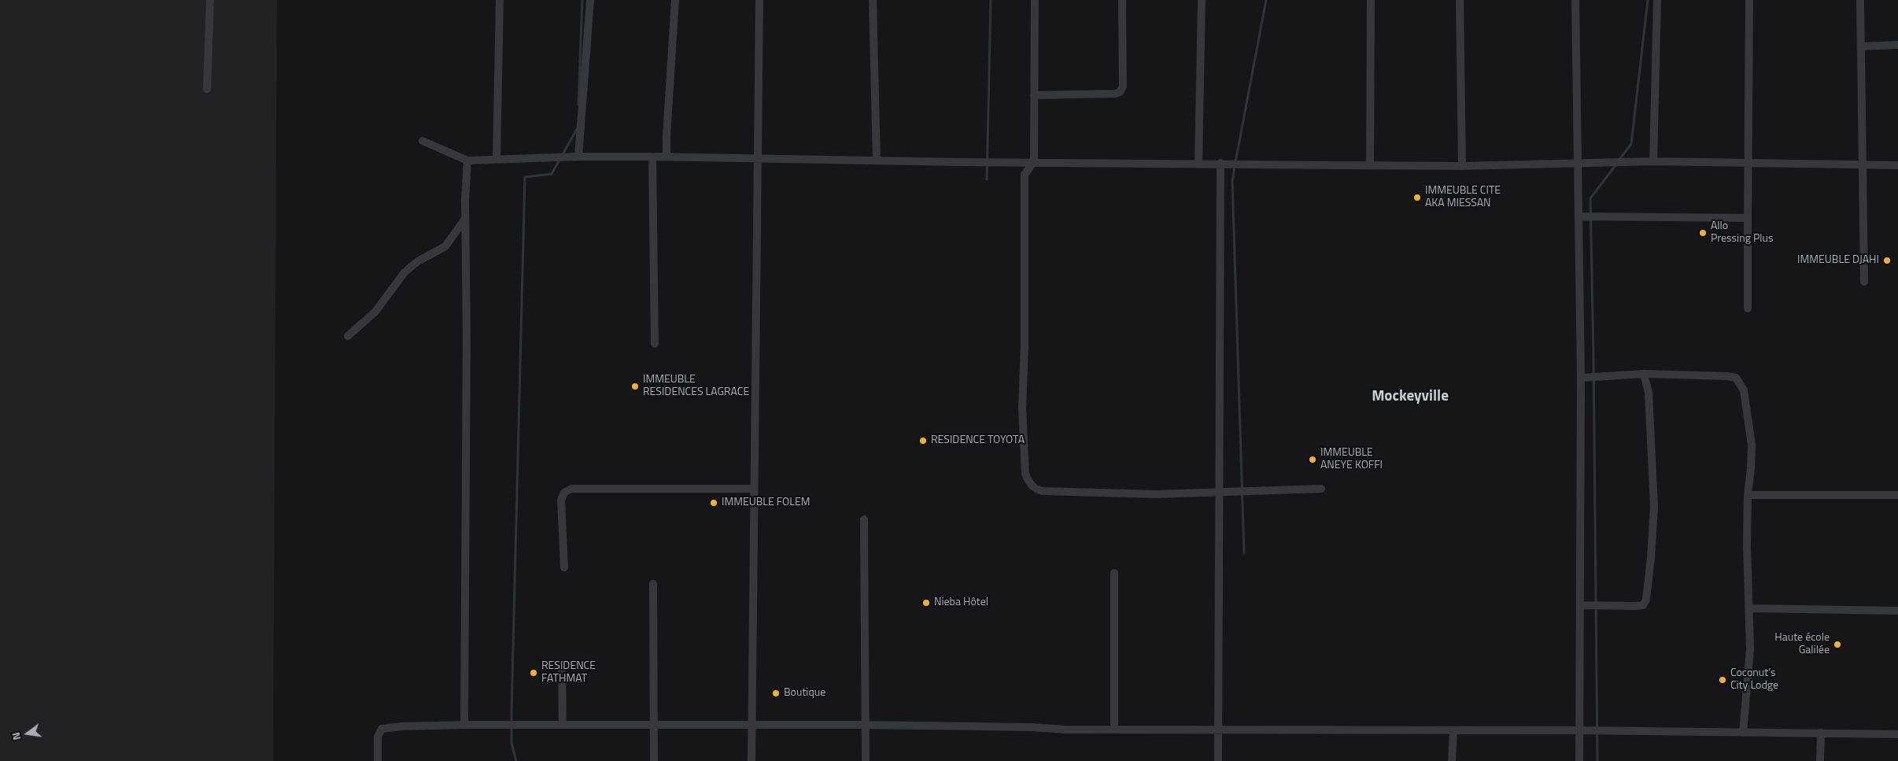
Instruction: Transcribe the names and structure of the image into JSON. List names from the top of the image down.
{
  "districts": ["Mockeyville"],
  "places": [
    "IMMEUBLE CITE AKA MIESSAN",
    "Allo Pressing Plus",
    "IMMEUBLE DJAHI",
    "IMMEUBLE RESIDENCES LAGRACE",
    "RESIDENCE TOYOTA",
    "IMMEUBLE ANEYE KOFFI",
    "IMMEUBLE FOLEM",
    "Nieba Hôtel",
    "Haute école Galilée",
    "RESIDENCE FATHMAT",
    "Coconut’s City Lodge",
    "Boutique"
  ],
  "north": "left"
}
